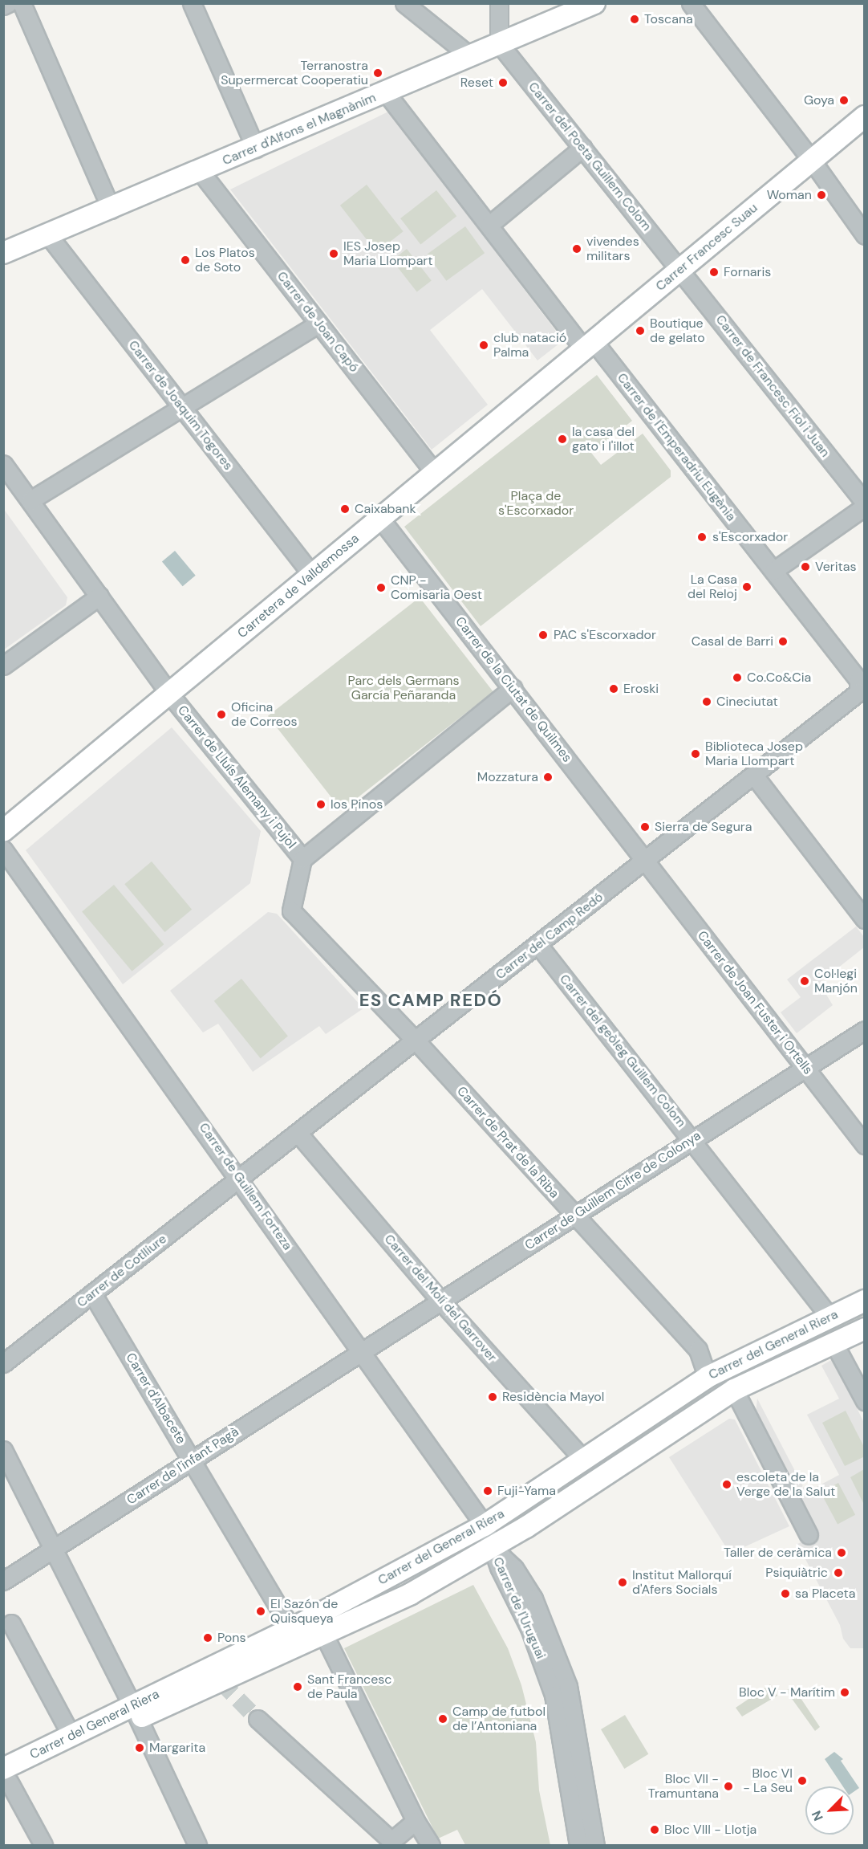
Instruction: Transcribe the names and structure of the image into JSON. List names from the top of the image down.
{
  "streets": {
    "main road": [
      "Carrer d'Alfons el Magnànim",
      "Carrer Francesc Suau",
      "Carretera de Valldemossa",
      "Carrer del General Riera"
    ],
    "street": [
      "Carrer del Poeta Guillem Colom",
      "Carrer de Joan Capó",
      "Carrer de Francesc Fiol i Juan",
      "Carrer de Joaquim Togores",
      "Carrer de l'Emperadriu Eugènia",
      "Carrer de la Ciutat de Quilmes",
      "Carrer de Lluís Alemany i Pujol",
      "Carrer del Camp Redó",
      "Carrer de Joan Fuster i Ortells",
      "Carrer del geòleg Guillem Colom",
      "Carrer de Prat de la Riba",
      "Carrer de Guillem Forteza",
      "Carrer de Guillem Cifre de Colonya",
      "Carrer de Cotlliure",
      "Carrer del Molí del Garrover",
      "Carrer d'Albacete",
      "Carrer de l'infant Pagà",
      "Carrer de l'Uruguai"
    ]
  },
  "crossings": [
    ["Carrer d'Alfons el Magnànim", "Carrer del Poeta Guillem Colom"],
    ["Carrer d'Alfons el Magnànim", "Carrer de Joan Capó"],
    ["Carrer d'Alfons el Magnànim", "Carrer de Joaquim Togores"],
    ["Carrer d'Alfons el Magnànim", "Carrer de l'Emperadriu Eugènia"],
    ["Carrer del Poeta Guillem Colom", "Carrer Francesc Suau"],
    ["Carrer del Poeta Guillem Colom", "Carrer de Francesc Fiol i Juan"],
    ["Carrer Francesc Suau", "Carrer de Francesc Fiol i Juan"],
    ["Carrer Francesc Suau", "Carrer de l'Emperadriu Eugènia"],
    ["Carrer Francesc Suau", "Carretera de Valldemossa"],
    ["Carrer de Joan Capó", "Carretera de Valldemossa"],
    ["Carrer de Joaquim Togores", "Carretera de Valldemossa"],
    ["Carrer de l'Emperadriu Eugènia", "Carretera de Valldemossa"],
    ["Carrer de l'Emperadriu Eugènia", "Carrer del Camp Redó"],
    ["Carretera de Valldemossa", "Carrer de la Ciutat de Quilmes"],
    ["Carretera de Valldemossa", "Carrer de Lluís Alemany i Pujol"],
    ["Carrer de la Ciutat de Quilmes", "Carrer del Camp Redó"],
    ["Carrer de la Ciutat de Quilmes", "Carrer de Joan Fuster i Ortells"],
    ["Carrer de Lluís Alemany i Pujol", "Carrer del Camp Redó"],
    ["Carrer de Lluís Alemany i Pujol", "Carrer de Prat de la Riba"],
    ["Carrer del Camp Redó", "Carrer de Joan Fuster i Ortells"],
    ["Carrer del Camp Redó", "Carrer del geòleg Guillem Colom"],
    ["Carrer del Camp Redó", "Carrer de Prat de la Riba"],
    ["Carrer del Camp Redó", "Carrer de Guillem Forteza"],
    ["Carrer del Camp Redó", "Carrer de Cotlliure"],
    ["Carrer del Camp Redó", "Carrer del Molí del Garrover"],
    ["Carrer de Joan Fuster i Ortells", "Carrer de Guillem Cifre de Colonya"],
    ["Carrer del geòleg Guillem Colom", "Carrer de Guillem Cifre de Colonya"],
    ["Carrer del geòleg Guillem Colom", "Carrer del General Riera"],
    ["Carrer de Prat de la Riba", "Carrer de Guillem Cifre de Colonya"],
    ["Carrer de Prat de la Riba", "Carrer del General Riera"],
    ["Carrer de Guillem Forteza", "Carrer de Guillem Cifre de Colonya"],
    ["Carrer de Guillem Forteza", "Carrer de Cotlliure"],
    ["Carrer de Guillem Forteza", "Carrer del General Riera"],
    ["Carrer de Guillem Forteza", "Carrer de l'infant Pagà"],
    ["Carrer de Guillem Forteza", "Carrer de l'Uruguai"],
    ["Carrer de Guillem Cifre de Colonya", "Carrer del Molí del Garrover"],
    ["Carrer de Guillem Cifre de Colonya", "Carrer de l'infant Pagà"],
    ["Carrer de Cotlliure", "Carrer d'Albacete"],
    ["Carrer del Molí del Garrover", "Carrer del General Riera"],
    ["Carrer del General Riera", "Carrer d'Albacete"],
    ["Carrer del General Riera", "Carrer de l'Uruguai"],
    ["Carrer d'Albacete", "Carrer de l'infant Pagà"]
  ],
  "districts": ["ES CAMP REDÓ"],
  "parks": ["Plaça de s'Escorxador", "Parc dels Germans García Peñaranda"],
  "places": [
    "Toscana",
    "Terranostra Supermercat Cooperatiu",
    "Reset",
    "Goya",
    "Woman",
    "vivendes militars",
    "IES Josep Maria Llompart",
    "Los Platos de Soto",
    "Fornaris",
    "Boutique de gelato",
    "club natació Palma",
    "la casa del gato i l'illot",
    "Caixabank",
    "s'Escorxador",
    "Veritas",
    "La Casa del Reloj",
    "CNP - Comisaria Oest",
    "PAC s'Escorxador",
    "Casal de Barri",
    "Co.Co&Cia",
    "Eroski",
    "Cineciutat",
    "Oficina de Correos",
    "Biblioteca Josep Maria Llompart",
    "Mozzatura",
    "los Pinos",
    "Sierra de Segura",
    "Col·legi Manjón",
    "Residència Mayol",
    "escoleta de la Verge de la Salut",
    "Fuji-Yama",
    "Taller de ceràmica",
    "Psiquiàtric",
    "Institut Mallorquí d'Afers Socials",
    "sa Placeta",
    "El Sazón de Quisqueya",
    "Pons",
    "Sant Francesc de Paula",
    "Bloc V - Marítim",
    "Camp de futbol de l’Antoniana",
    "Margarita",
    "Bloc VI - La Seu",
    "Bloc VII - Tramuntana",
    "Bloc VIII - Llotja"
  ],
  "north": "bottom left"
}
